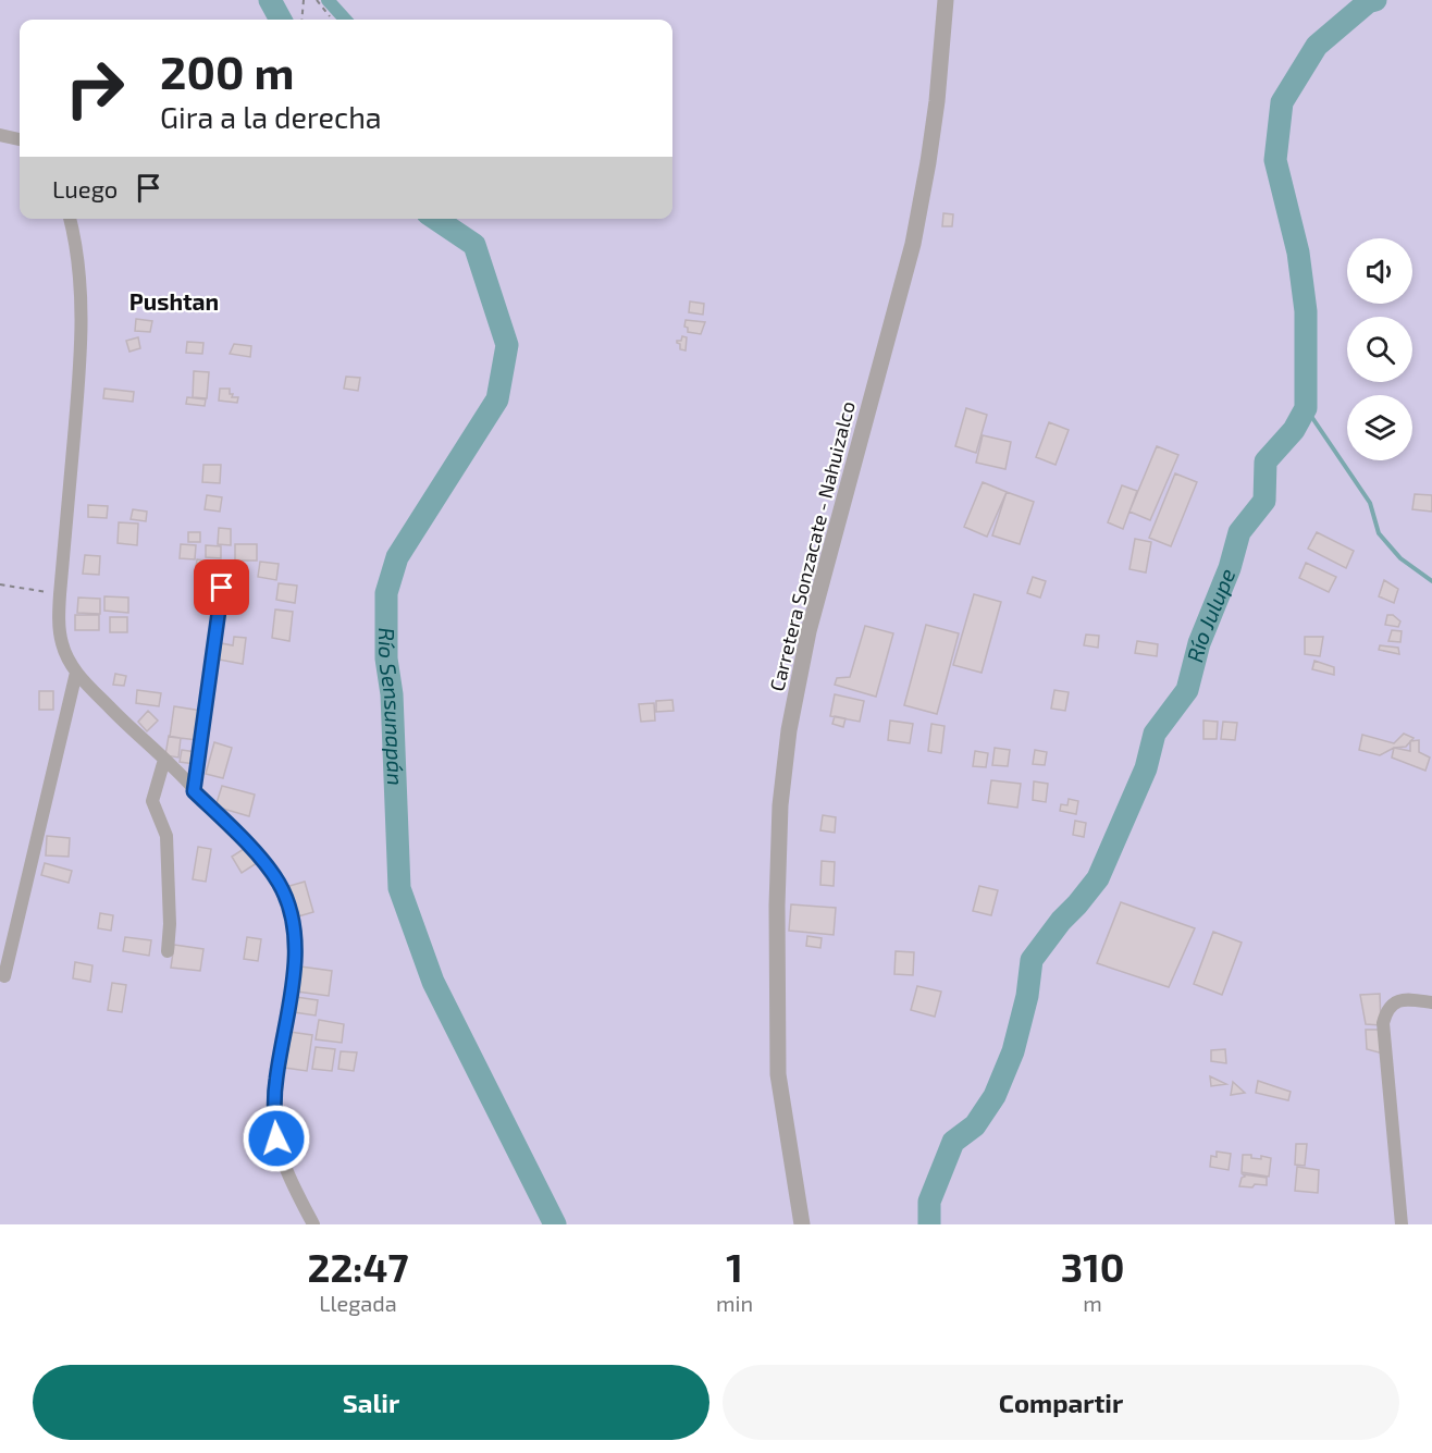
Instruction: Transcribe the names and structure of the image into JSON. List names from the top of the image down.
{
  "streets": {
    "street": ["Carretera Sonzacate - Nahuizalco"]
  },
  "districts": ["Pushtan"],
  "water": ["Río Julupe", "Río Sensunapán"],
  "page": {
    "turn": ["200 m", "Gira a la derecha"],
    "then": "Luego",
    "eta": [
      "22:47",
      "Llegada",
      "1",
      "min",
      "310",
      "m"
    ],
    "buttons": ["Salir", "Compartir"]
  }
}
